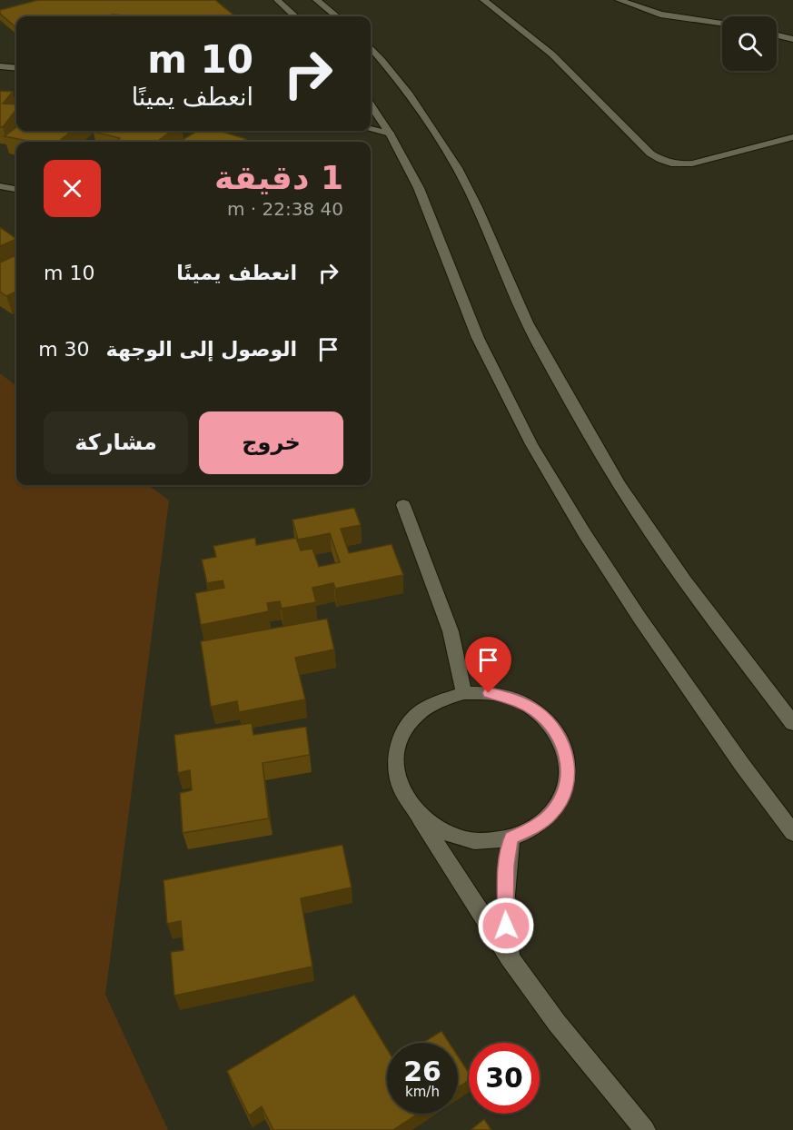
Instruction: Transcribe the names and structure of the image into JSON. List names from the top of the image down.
{
  "page": {
    "turn": ["10 m", "انعطف يمينًا"],
    "heading": ["1 دقيقة", "40 m · 22:38"],
    "list": [
      {
        "name": "انعطف يمينًا",
        "value": "10 m"
      },
      {
        "name": "الوصول إلى الوجهة",
        "value": "30 m"
      }
    ],
    "buttons": ["خروج", "مشاركة"],
    "speed": "26 km/h",
    "limit": "30"
  }
}
